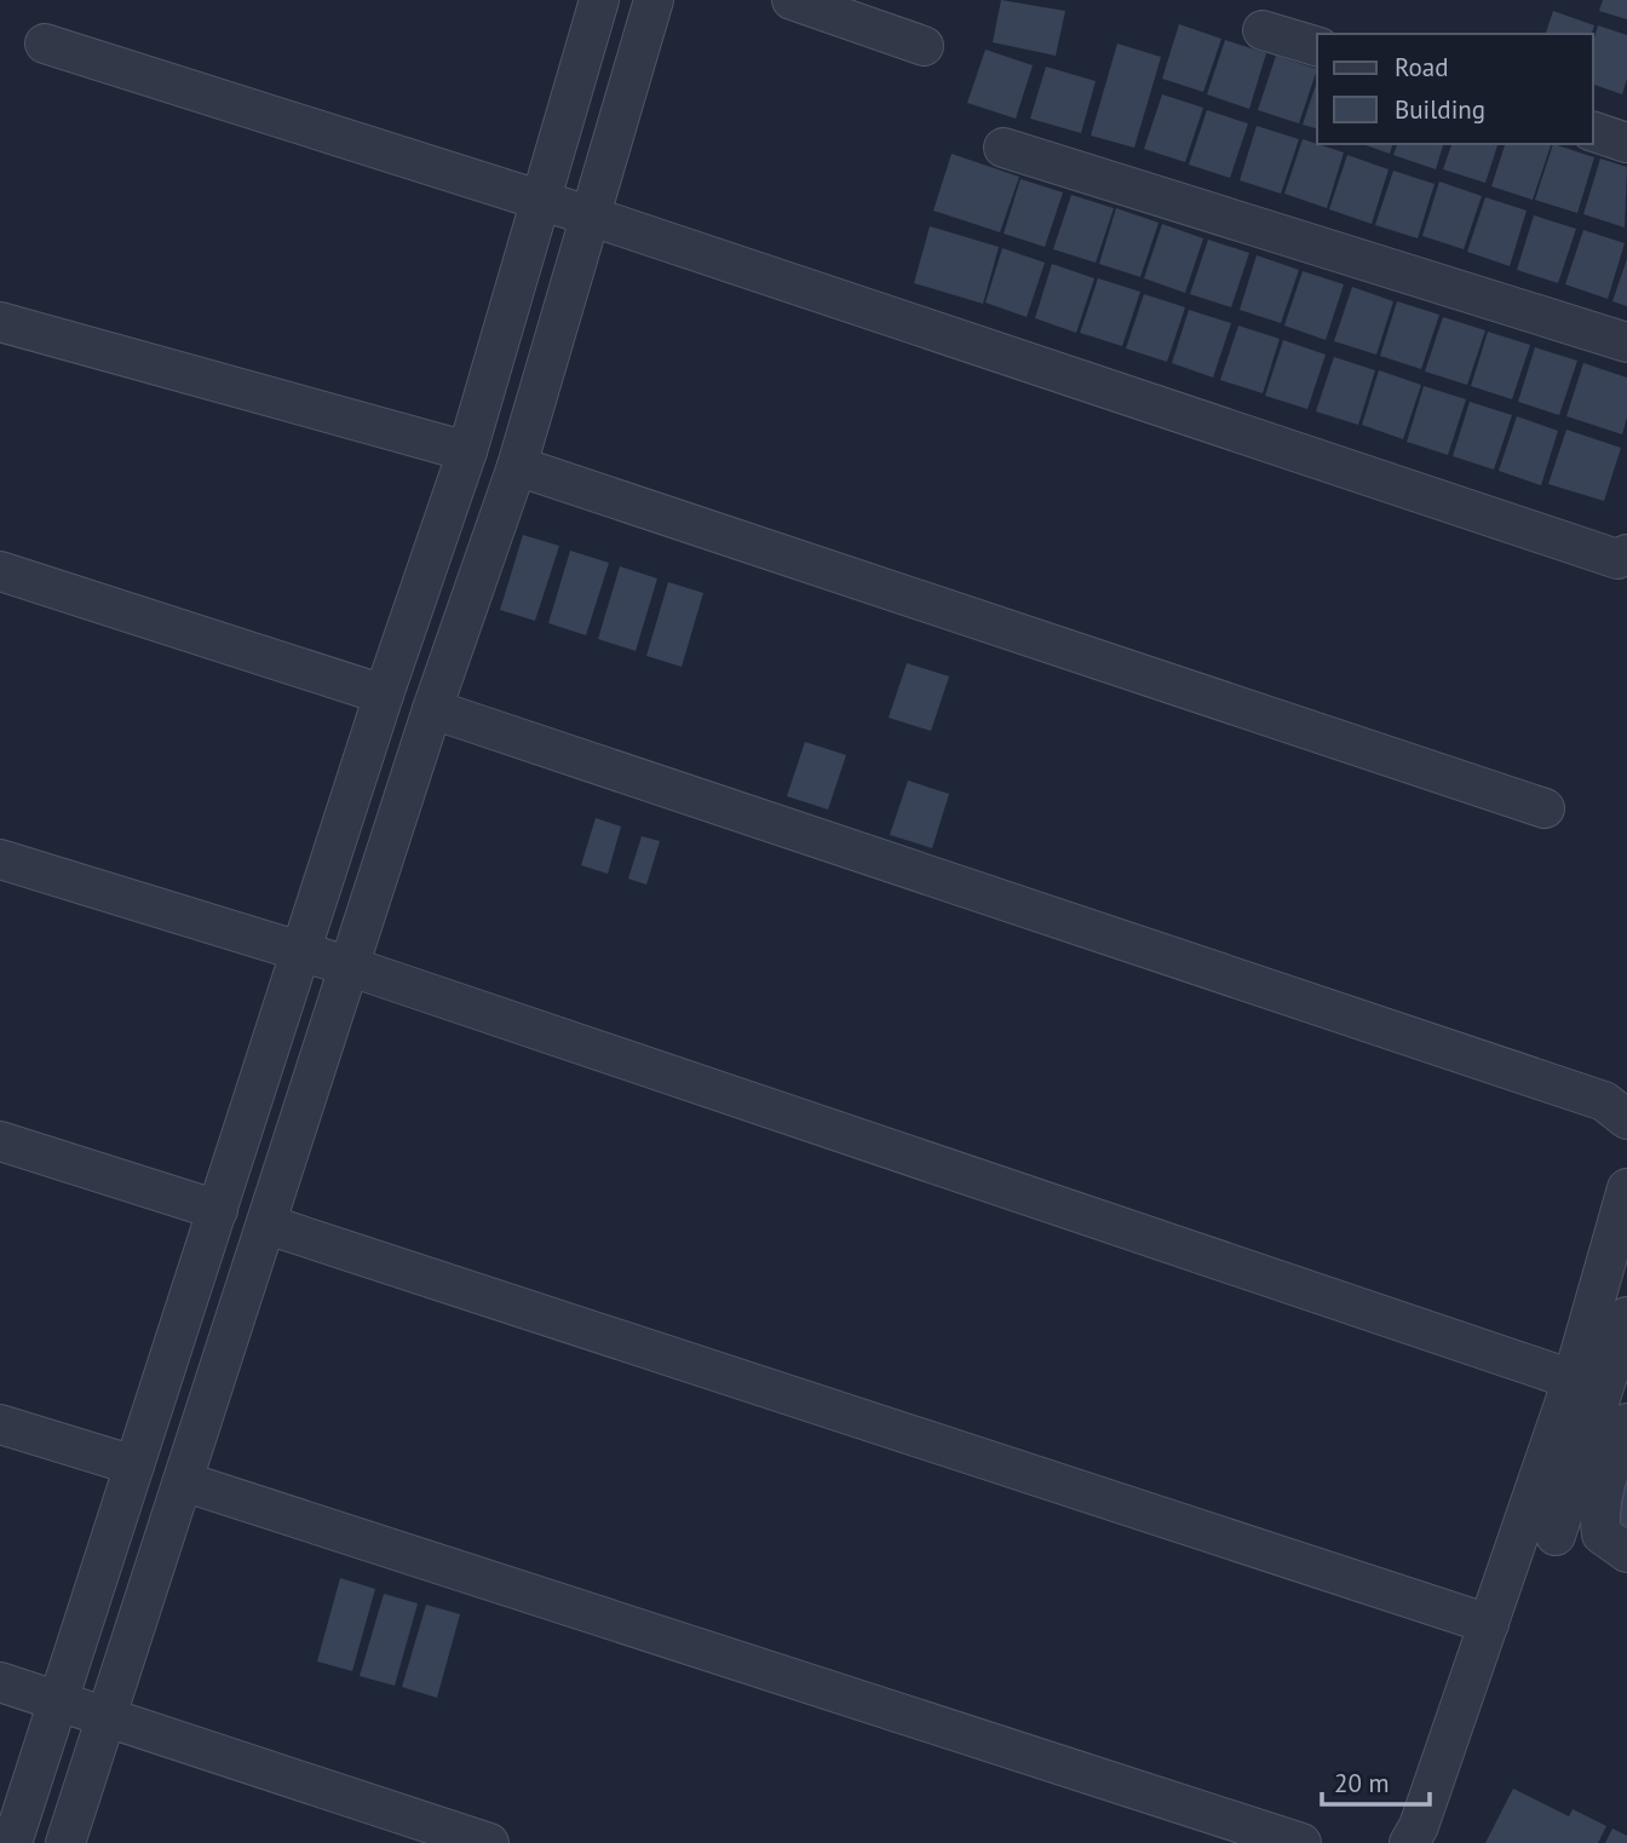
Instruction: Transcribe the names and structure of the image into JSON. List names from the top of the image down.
{
  "legend": ["Road", "Building"],
  "scale_bar": "20 m"
}
